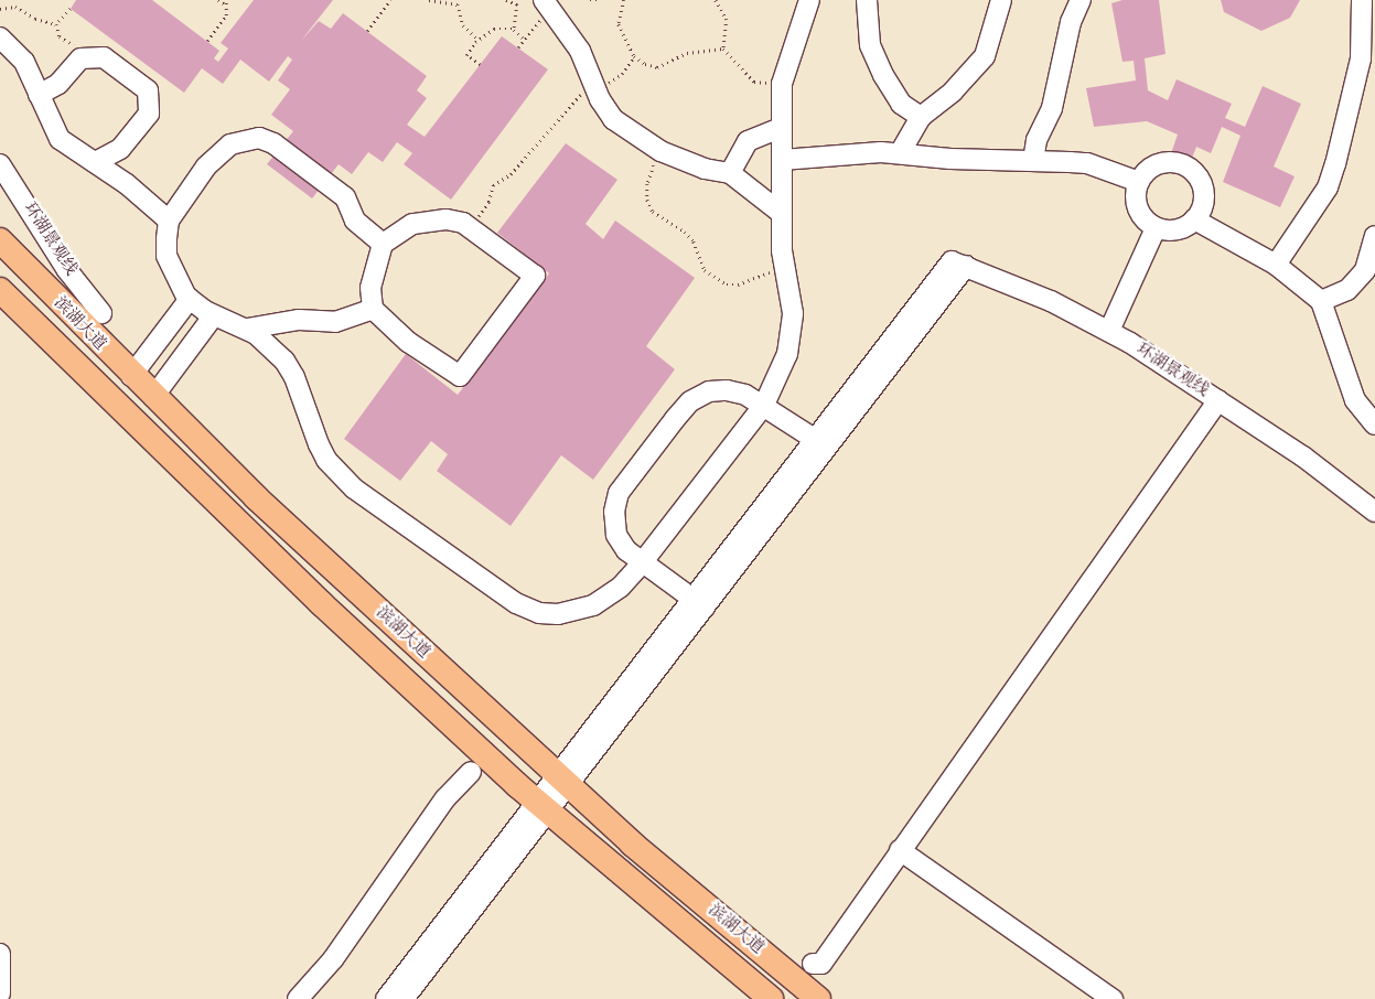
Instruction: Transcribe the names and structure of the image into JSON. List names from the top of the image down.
{
  "streets": {
    "main road": ["滨湖大道"],
    "street": ["环湖景观线"]
  }
}
